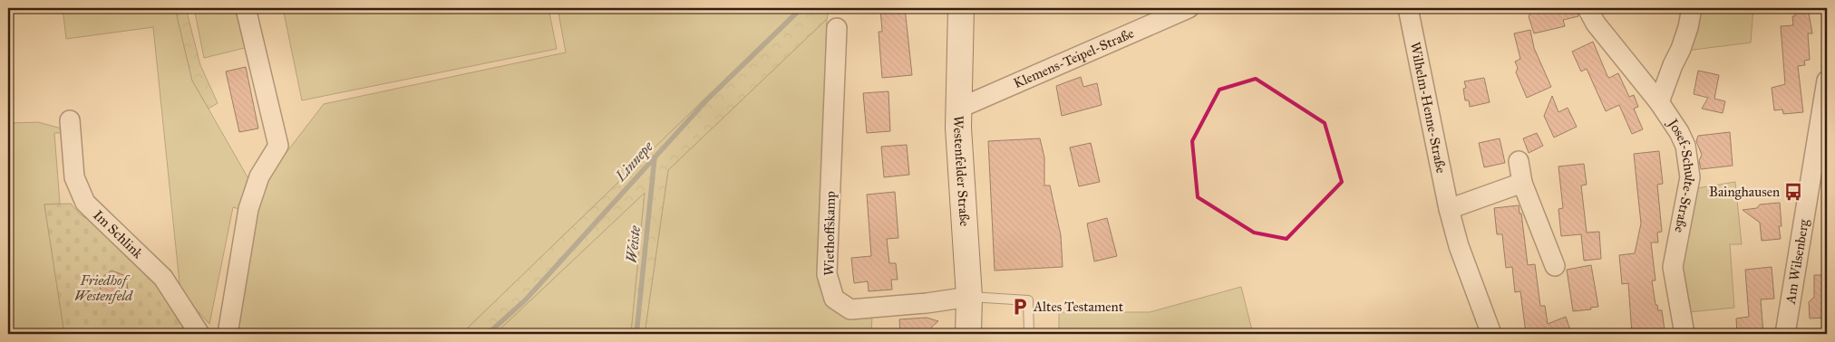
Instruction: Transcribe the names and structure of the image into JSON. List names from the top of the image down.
{
  "streets": {
    "main road": ["Westenfelder Straße"],
    "street": [
      "Klemens-Teipel-Straße",
      "Wilhelm-Henne-Straße",
      "Josef-Schulte-Straße",
      "Wiethoffskamp",
      "Im Schlink",
      "Am Wilsenberg"
    ]
  },
  "crossings": [
    ["Klemens-Teipel-Straße", "Westenfelder Straße"],
    ["Westenfelder Straße", "Wiethoffskamp"]
  ],
  "water": ["Linnepe", "Weiste"],
  "parks": ["Friedhof Westenfeld"],
  "places": {
    "bus stop": ["Bainghausen"],
    "parking": ["Altes Testament"]
  }
}
